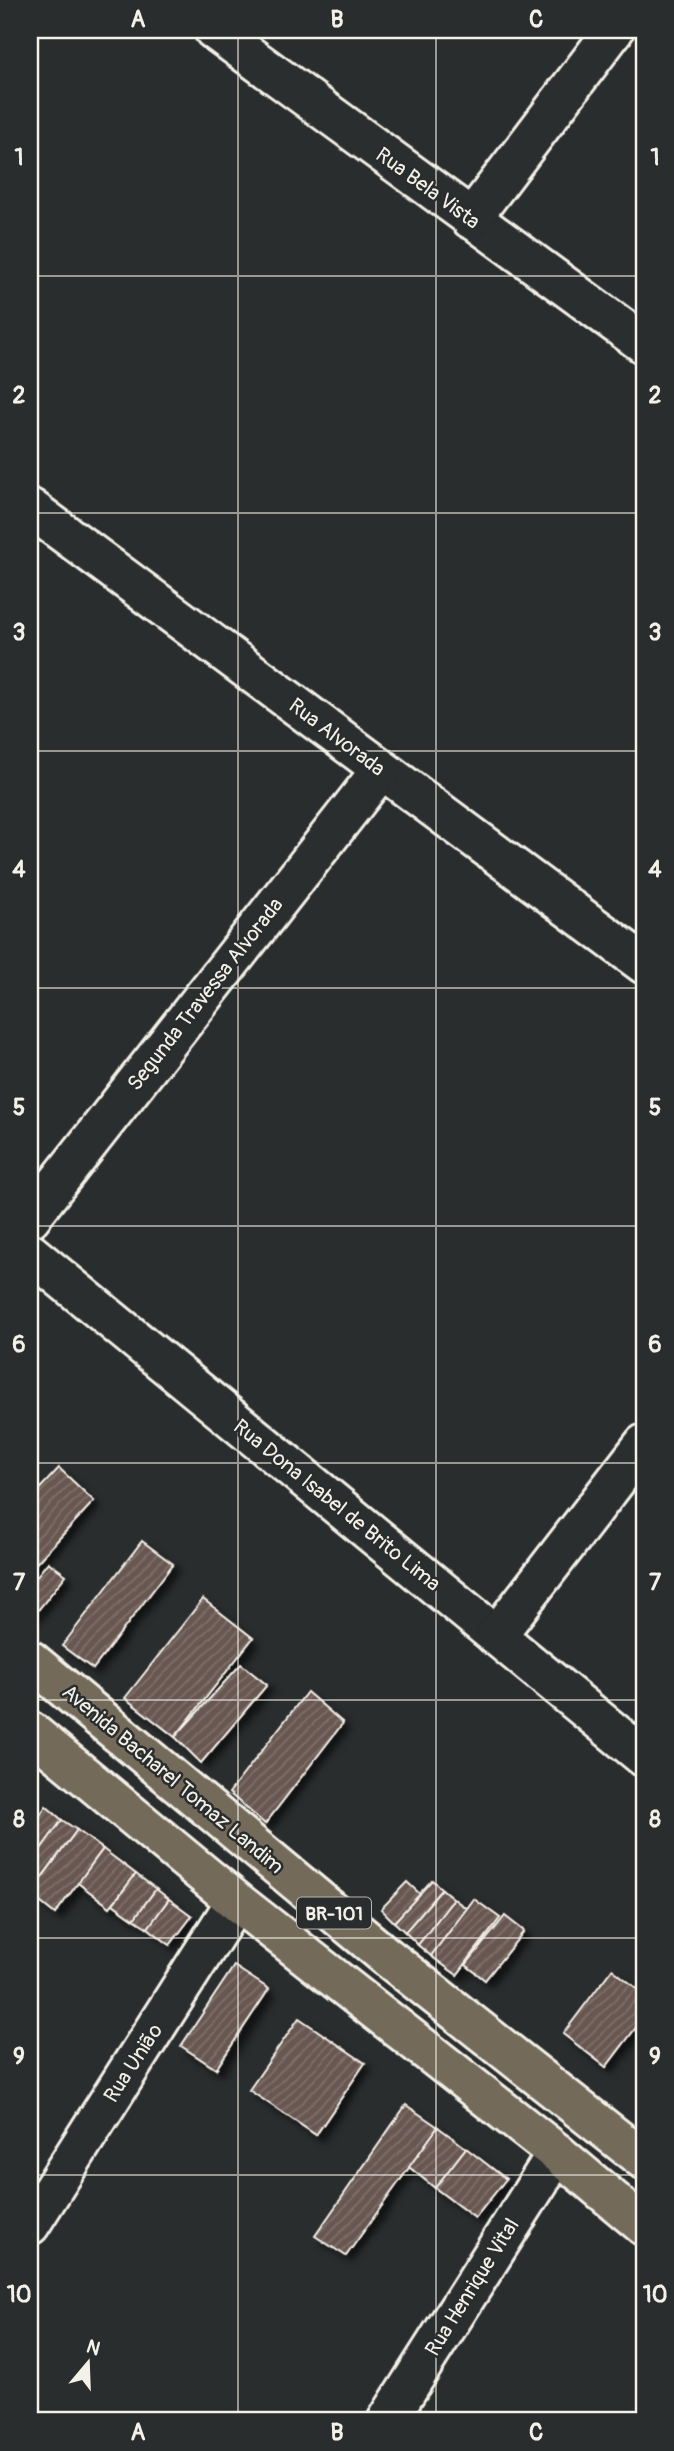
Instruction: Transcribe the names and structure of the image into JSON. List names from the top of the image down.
{
  "streets": {
    "highway": ["Avenida Bacharel Tomaz Landim", "BR-101"],
    "street": [
      "Rua Bela Vista",
      "Rua Alvorada",
      "Segunda Travessa Alvorada",
      "Rua Dona Isabel de Brito Lima",
      "Rua União",
      "Rua Henrique Vital"
    ]
  },
  "crossings": [
    ["Rua Alvorada", "Segunda Travessa Alvorada"],
    ["BR-101", "Rua União"],
    ["BR-101", "Rua Henrique Vital"]
  ],
  "north": "top",
  "grid": {
    "columns": ["A", "B", "C"],
    "rows": [
      "1",
      "2",
      "3",
      "4",
      "5",
      "6",
      "7",
      "8",
      "9",
      "10"
    ]
  }
}
